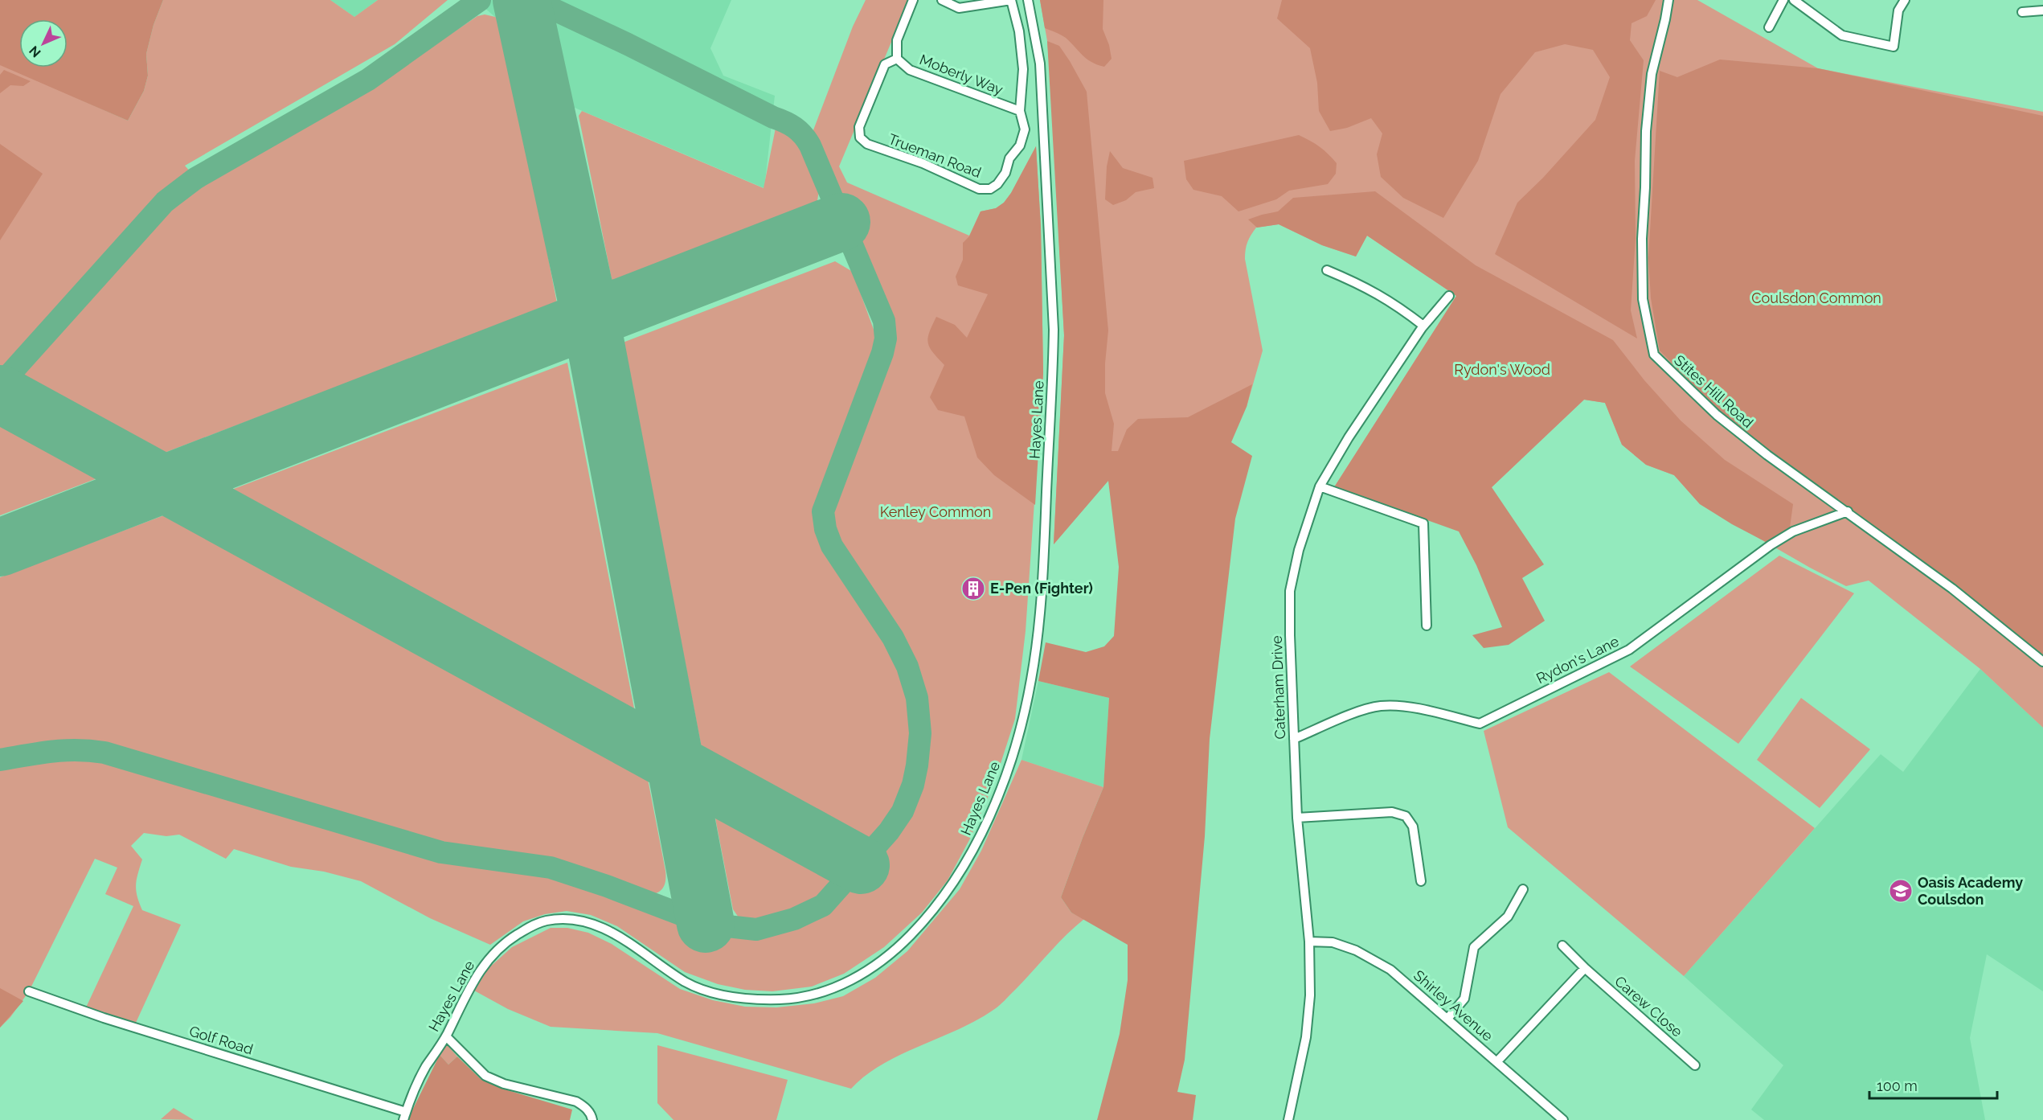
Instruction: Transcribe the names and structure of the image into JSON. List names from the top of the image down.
{
  "streets": {
    "street": [
      "Moberly Way",
      "Trueman Road",
      "Stites Hill Road",
      "Hayes Lane",
      "Rydon's Lane",
      "Caterham Drive",
      "Shirley Avenue",
      "Carew Close",
      "Golf Road"
    ]
  },
  "crossings": [
    ["Moberly Way", "Trueman Road"],
    ["Stites Hill Road", "Rydon's Lane"],
    ["Hayes Lane", "Golf Road"],
    ["Rydon's Lane", "Caterham Drive"],
    ["Caterham Drive", "Shirley Avenue"]
  ],
  "parks": ["Coulsdon Common", "Rydon's Wood", "Kenley Common"],
  "places": {
    "building": ["E-Pen (Fighter)"],
    "school or university": ["Oasis Academy Coulsdon"]
  },
  "scale_bar": "100 m",
  "north": "bottom left"
}
